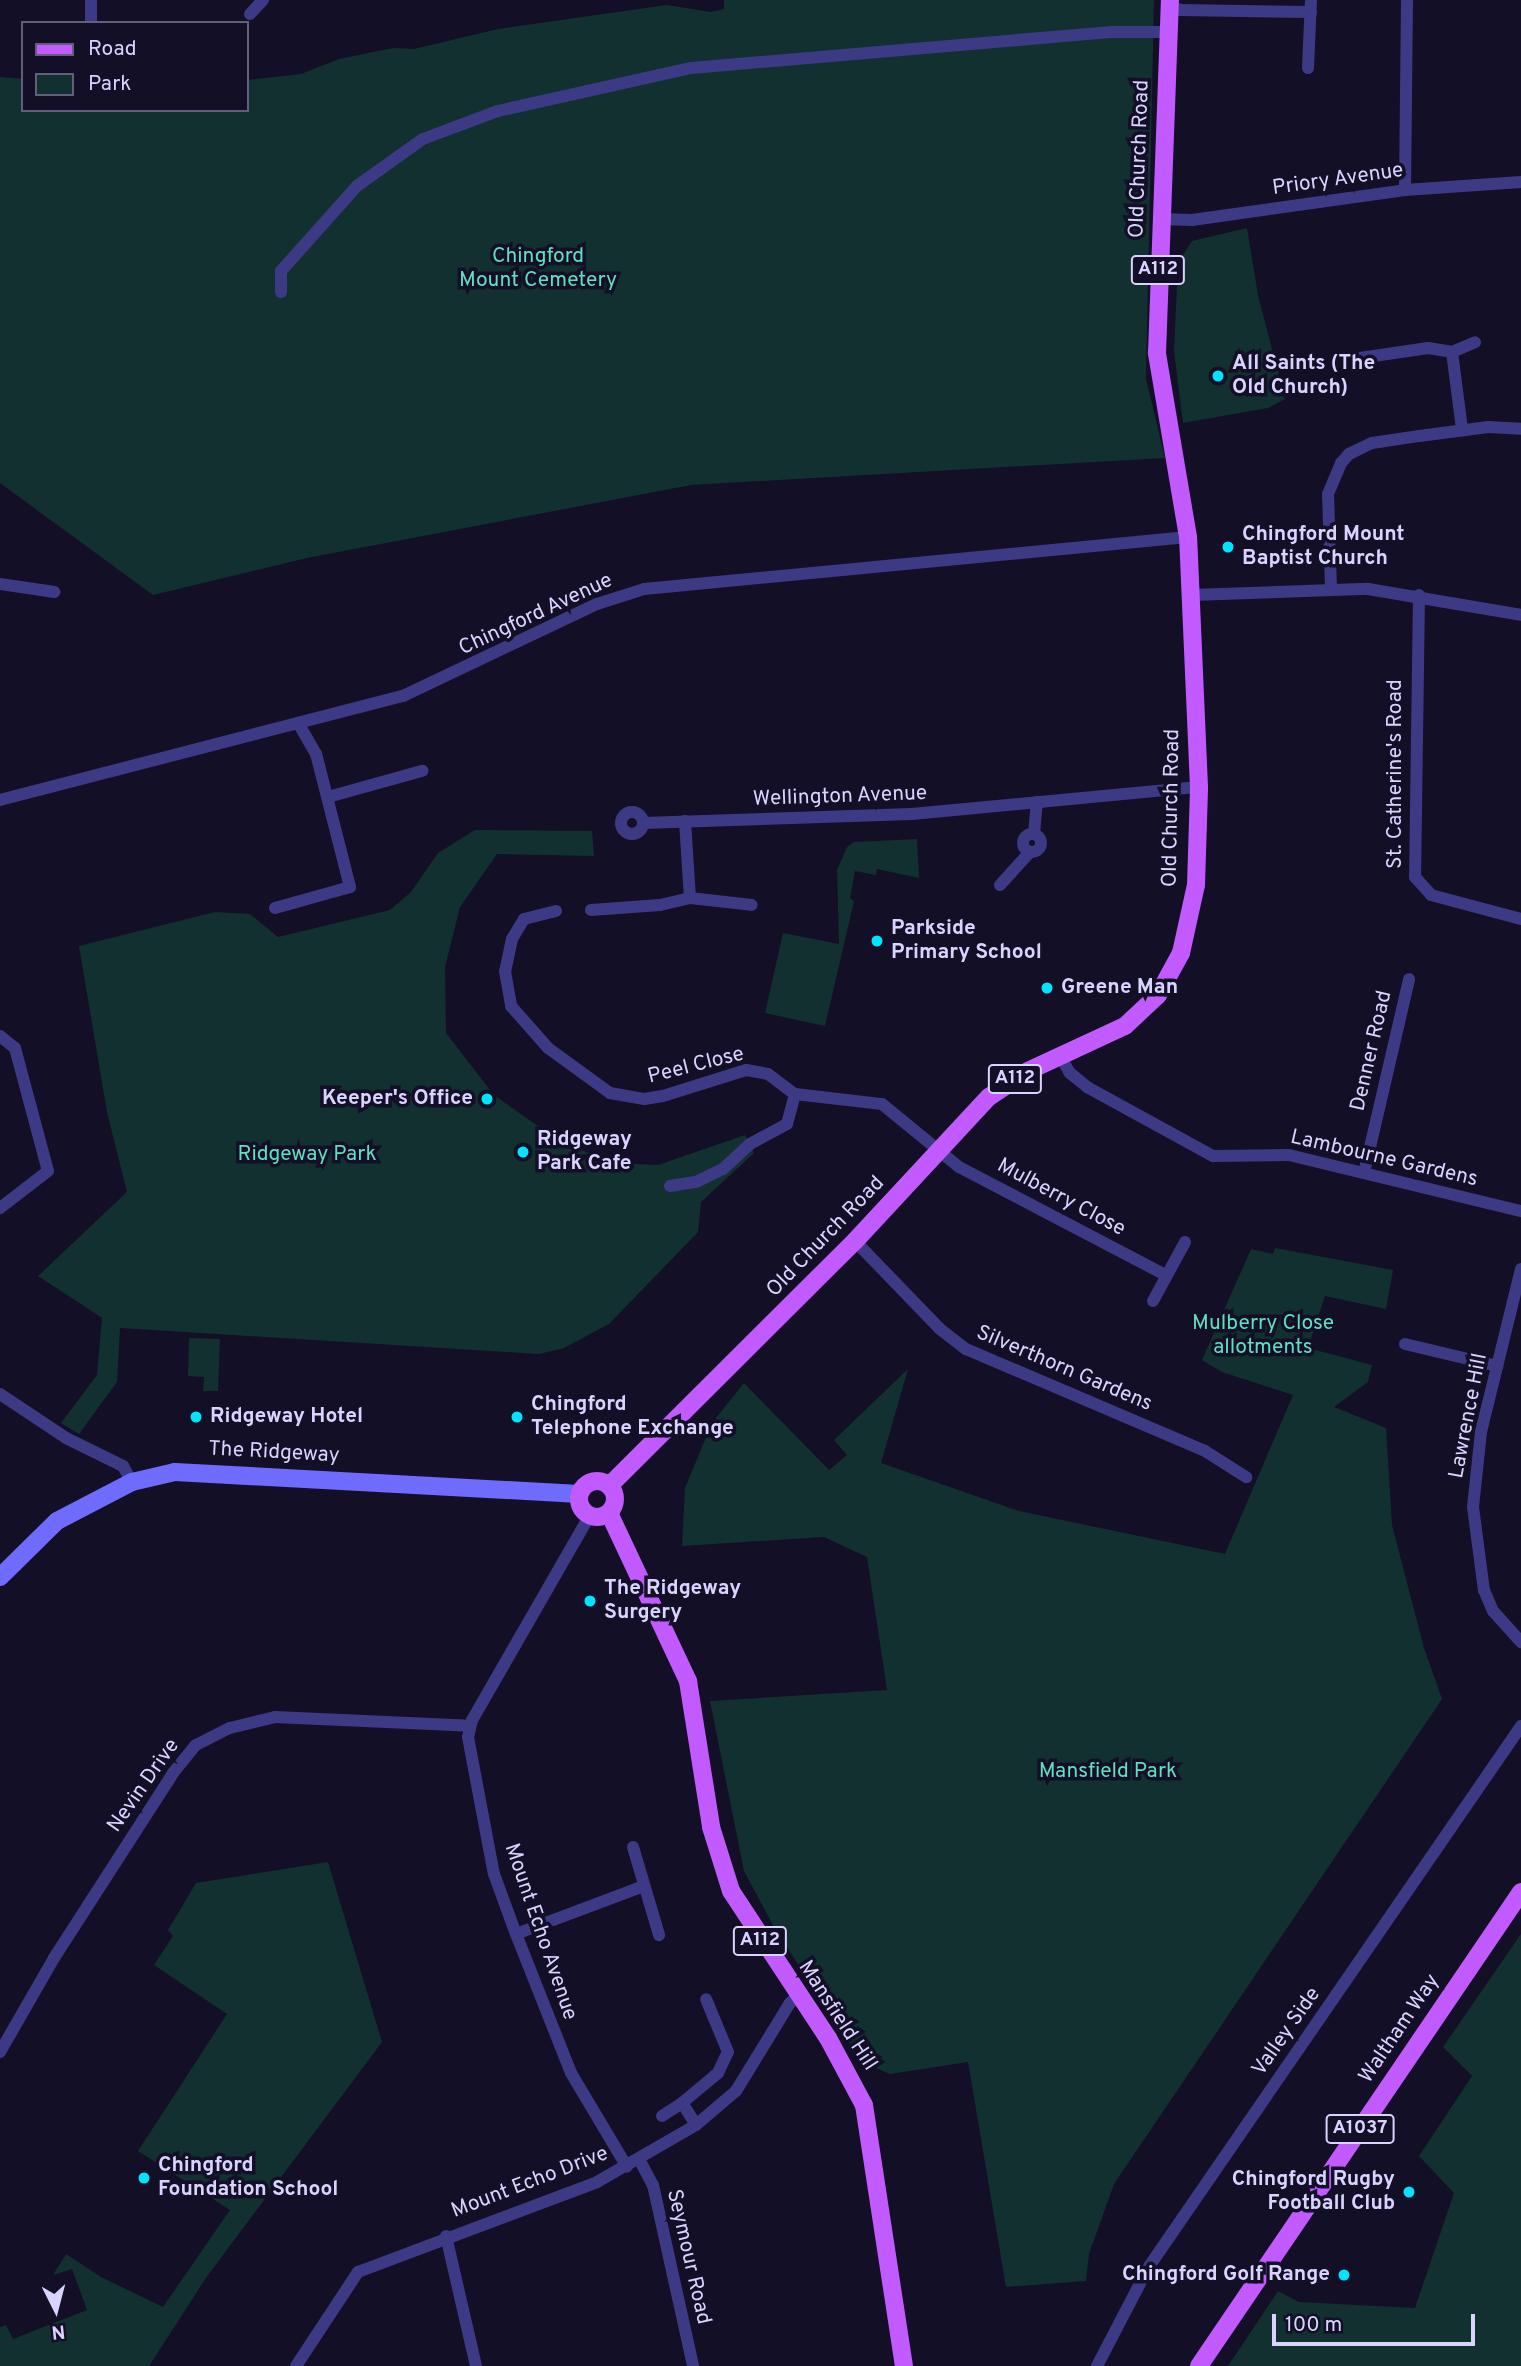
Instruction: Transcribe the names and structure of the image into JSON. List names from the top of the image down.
{
  "streets": {
    "main road": [
      "Old Church Road",
      "A112",
      "The Ridgeway",
      "Mansfield Hill",
      "Waltham Way",
      "A1037"
    ],
    "street": [
      "Priory Avenue",
      "Chingford Avenue",
      "St. Catherine's Road",
      "Wellington Avenue",
      "Denner Road",
      "Peel Close",
      "Lambourne Gardens",
      "Mulberry Close",
      "Silverthorn Gardens",
      "Lawrence Hill",
      "Nevin Drive",
      "Mount Echo Avenue",
      "Valley Side",
      "Mount Echo Drive",
      "Seymour Road"
    ]
  },
  "crossings": [
    ["Old Church Road", "Priory Avenue"],
    ["Old Church Road", "A112"],
    ["Old Church Road", "Chingford Avenue"],
    ["Old Church Road", "Wellington Avenue"],
    ["Old Church Road", "Peel Close"],
    ["Old Church Road", "Lambourne Gardens"],
    ["Old Church Road", "Mulberry Close"],
    ["Old Church Road", "Silverthorn Gardens"],
    ["Old Church Road", "The Ridgeway"],
    ["Old Church Road", "Mansfield Hill"],
    ["A112", "The Ridgeway"],
    ["A112", "Mansfield Hill"],
    ["Denner Road", "Lambourne Gardens"],
    ["Peel Close", "Mulberry Close"],
    ["The Ridgeway", "Mansfield Hill"],
    ["Nevin Drive", "Mount Echo Avenue"],
    ["Mount Echo Avenue", "Mount Echo Drive"],
    ["Mansfield Hill", "Mount Echo Drive"],
    ["Mount Echo Drive", "Seymour Road"]
  ],
  "parks": [
    "Chingford Mount Cemetery",
    "Ridgeway Park",
    "Mulberry Close allotments",
    "Mansfield Park"
  ],
  "places": [
    "All Saints (The Old Church)",
    "Chingford Mount Baptist Church",
    "Parkside Primary School",
    "Greene Man",
    "Keeper's Office",
    "Ridgeway Park Cafe",
    "Ridgeway Hotel",
    "Chingford Telephone Exchange",
    "The Ridgeway Surgery",
    "Chingford Foundation School",
    "Chingford Rugby Football Club",
    "Chingford Golf Range"
  ],
  "legend": ["Road", "Park"],
  "scale_bar": "100 m",
  "north": "bottom"
}
